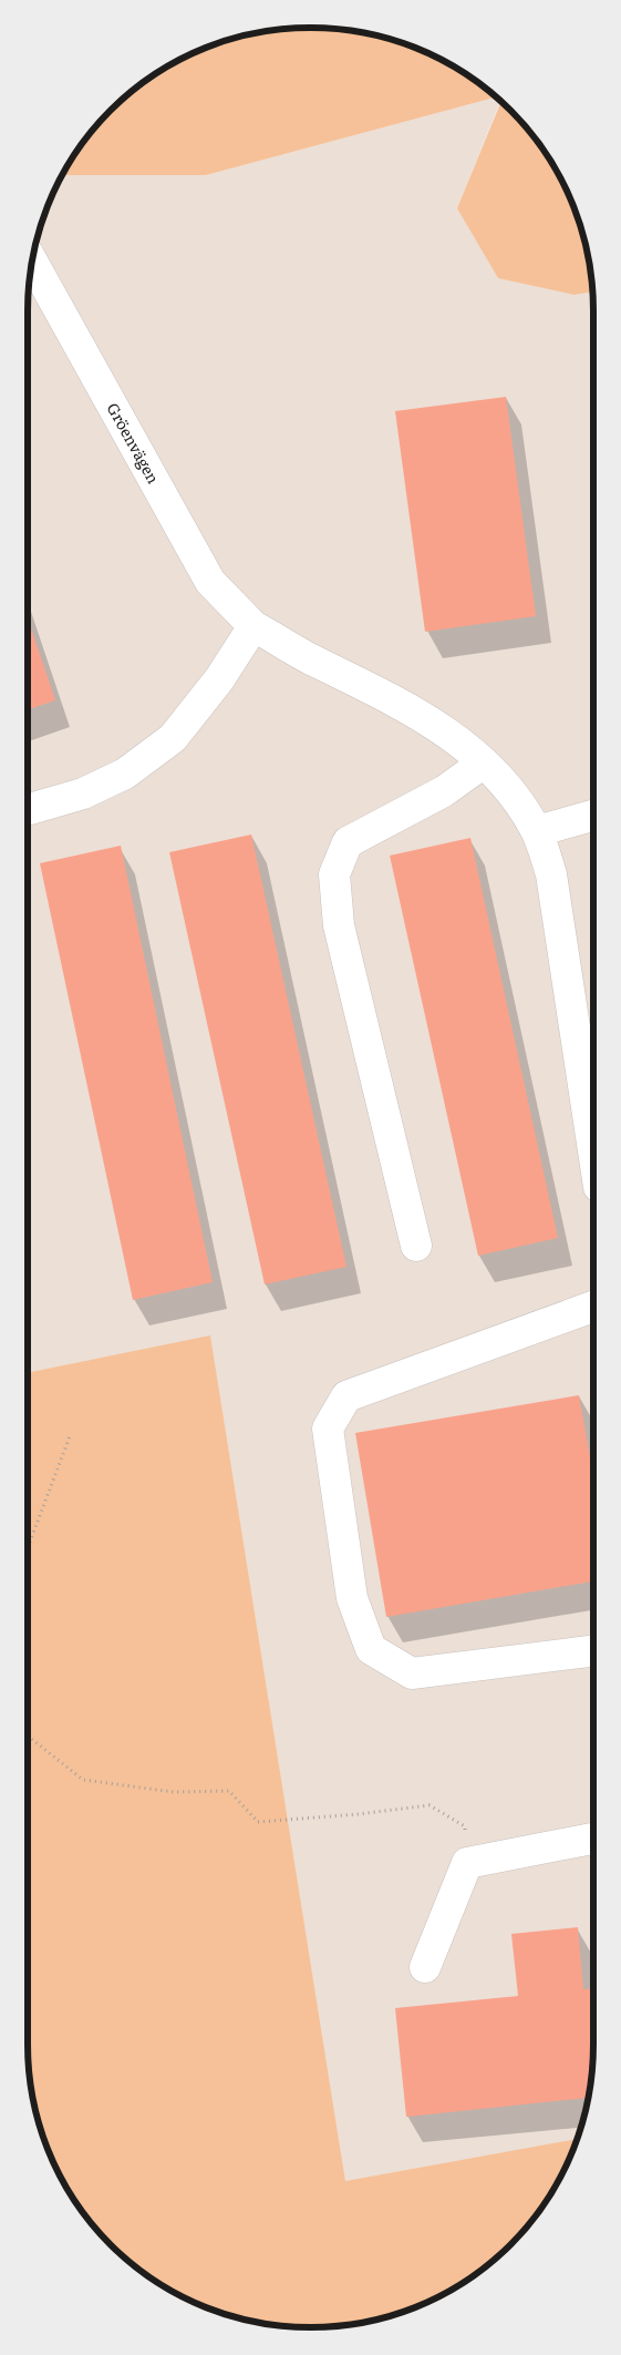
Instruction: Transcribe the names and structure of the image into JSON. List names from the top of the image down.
{
  "streets": {
    "street": ["Gröenvägen"]
  }
}
